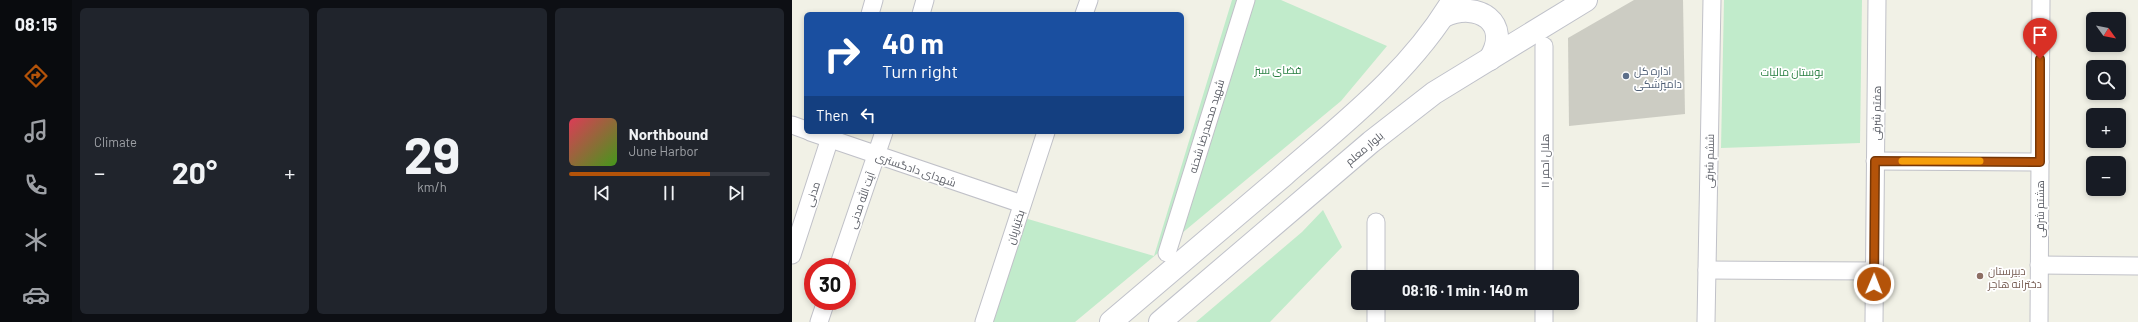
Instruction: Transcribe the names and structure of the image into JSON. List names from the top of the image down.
{
  "streets": {
    "main road": ["بلوار معلم"],
    "street": [
      "هفتم شرقی",
      "شهید محمدرضا شحنه",
      "هلال احمر ۱۱",
      "ششم شرقی",
      "شهدای دادگستری",
      "مدنی",
      "آیت الله مدنی",
      "هشتم شرقی",
      "بختیاریان"
    ]
  },
  "crossings": [
    ["شهدای دادگستری", "مدنی"],
    ["شهدای دادگستری", "آیت الله مدنی"],
    ["شهدای دادگستری", "بختیاریان"]
  ],
  "parks": ["فضای سبز", "بوستان مالیات"],
  "places": ["اداره کل دامپزشکی", "دبیرستان دخترانه هاجر"],
  "north": "bottom right",
  "page": {
    "tabs": "08:15",
    "tile": [
      "Climate",
      ["29", "km/h"]
    ],
    "map_buttons": ["+", "−"],
    "turn": ["40 m", "Turn right"],
    "then": "Then",
    "song": ["Northbound", "June Harbor"],
    "heat": ["−", "20°", "+"],
    "limit": "30",
    "trip": "08:16 · 1 min · 140 m"
  }
}
